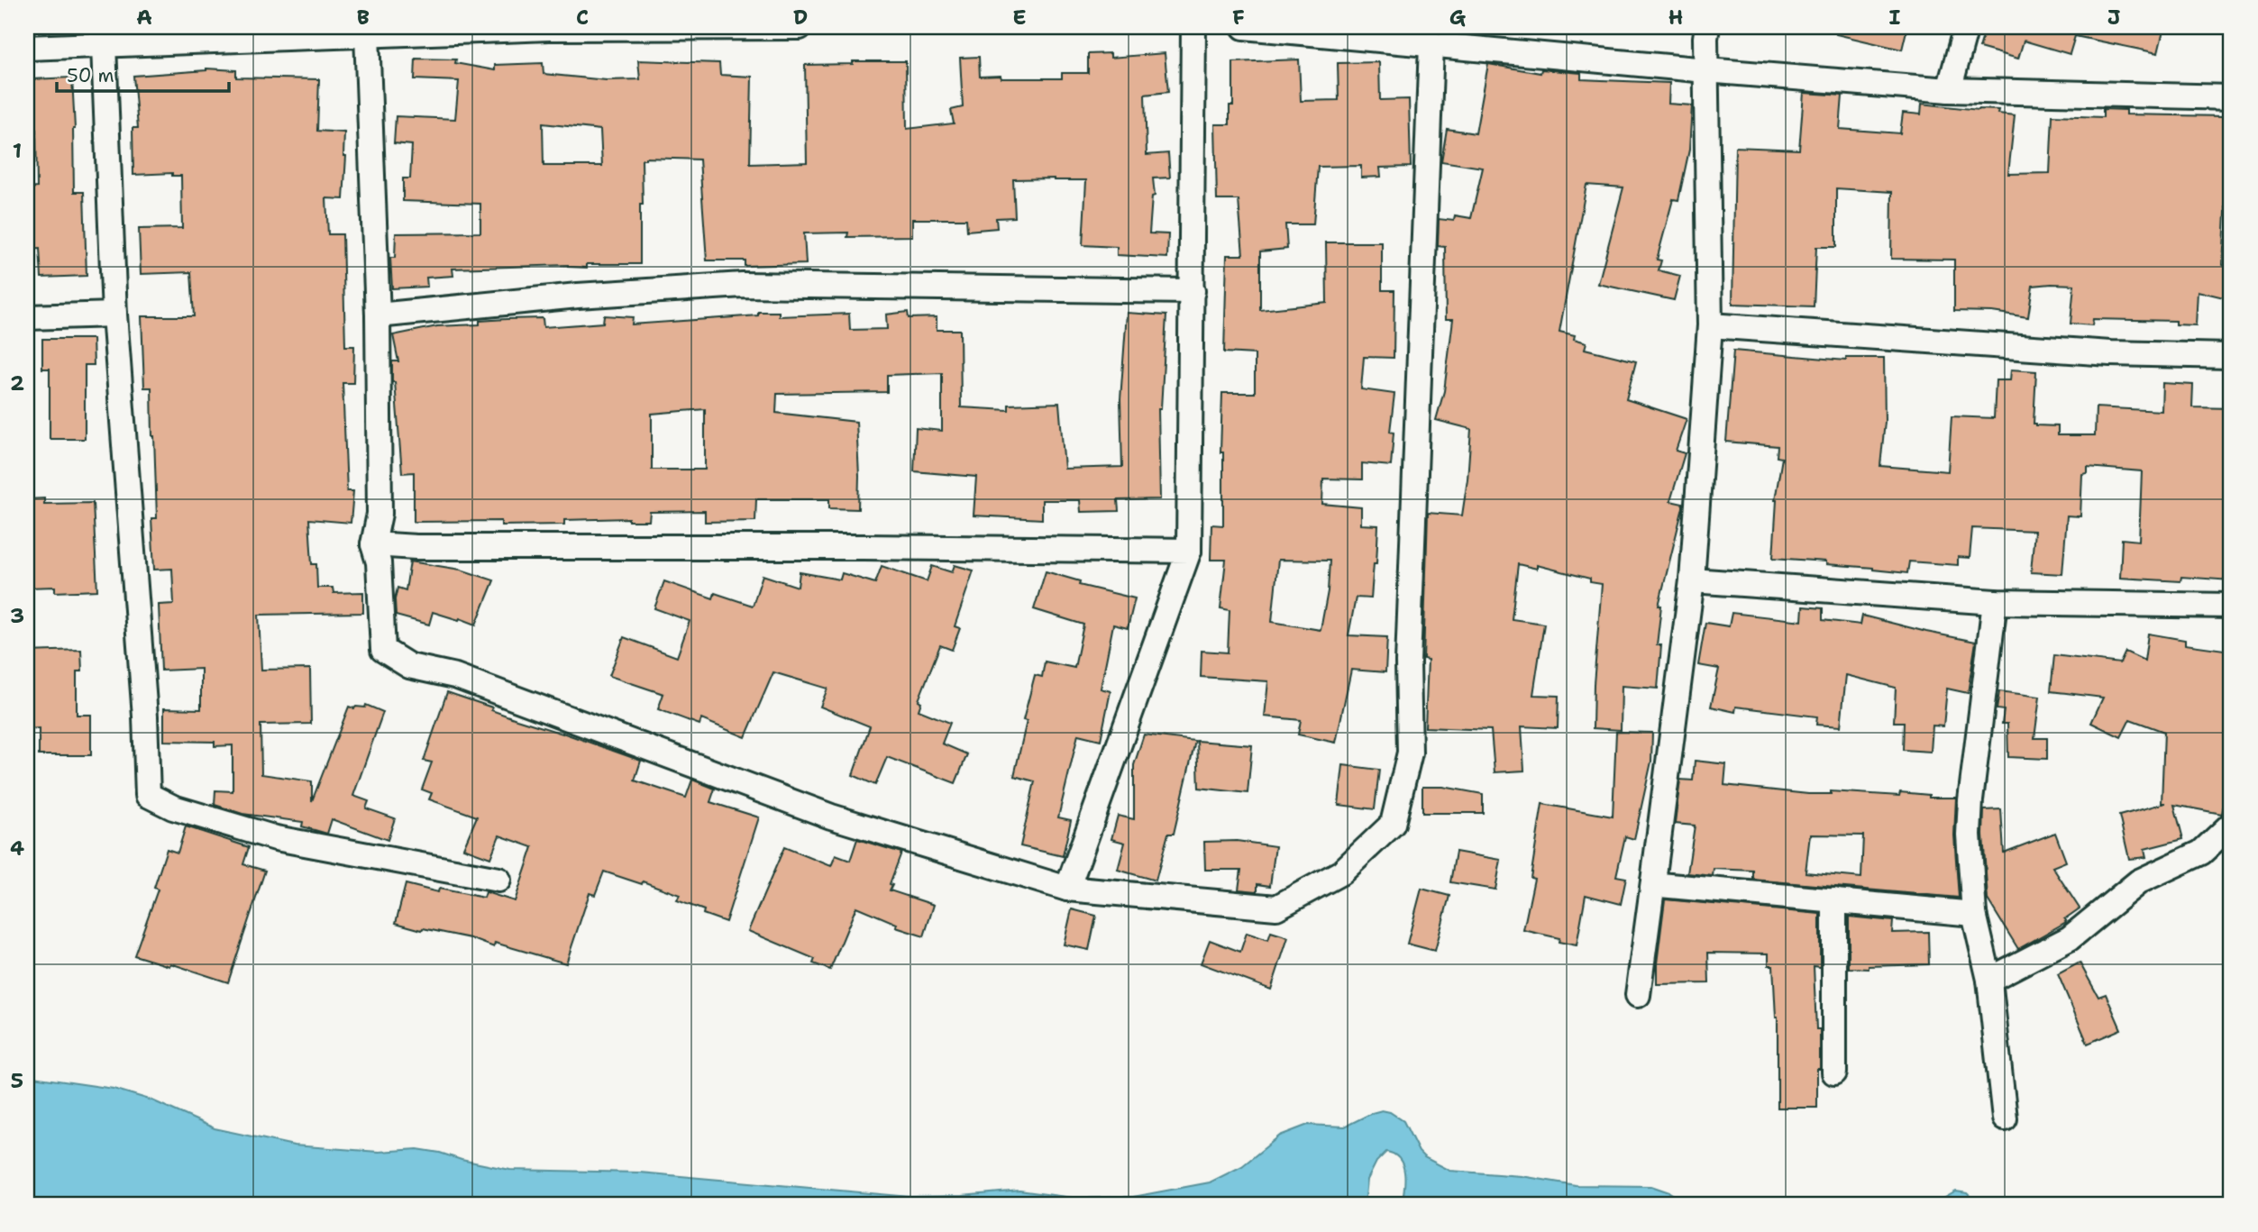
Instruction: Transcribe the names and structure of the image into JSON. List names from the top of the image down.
{
  "scale_bar": "50 m",
  "grid": {
    "columns": [
      "A",
      "B",
      "C",
      "D",
      "E",
      "F",
      "G",
      "H",
      "I",
      "J"
    ],
    "rows": [
      "1",
      "2",
      "3",
      "4",
      "5"
    ]
  }
}
